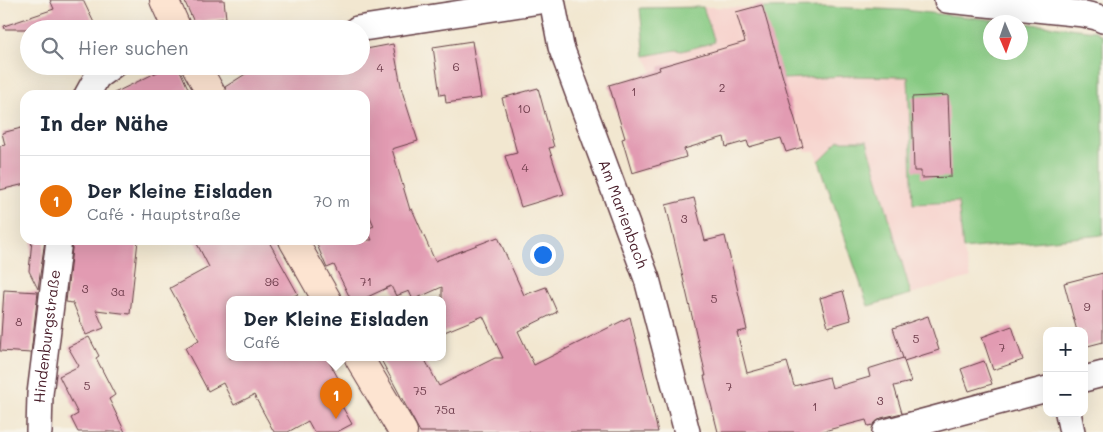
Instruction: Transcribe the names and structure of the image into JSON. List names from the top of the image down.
{
  "streets": {
    "street": ["Am Marienbach", "Hindenburgstraße"]
  },
  "house_numbers": [
    "6",
    "4",
    "2",
    "1",
    "10",
    "4",
    "3",
    "96",
    "71",
    "3",
    "3a",
    "5",
    "9",
    "8",
    "5",
    "7",
    "5",
    "7",
    "75",
    "3",
    "1",
    "75a"
  ],
  "north": "bottom",
  "page": {
    "search": "Hier suchen",
    "heading": "In der Nähe",
    "list": [
      {
        "mark": "1",
        "name": "Der Kleine Eisladen",
        "note": "Café · Hauptstraße",
        "value": "70 m"
      }
    ],
    "popup": ["Der Kleine Eisladen", "Café"],
    "map_buttons": ["+", "−"],
    "pins": "1"
  }
}
